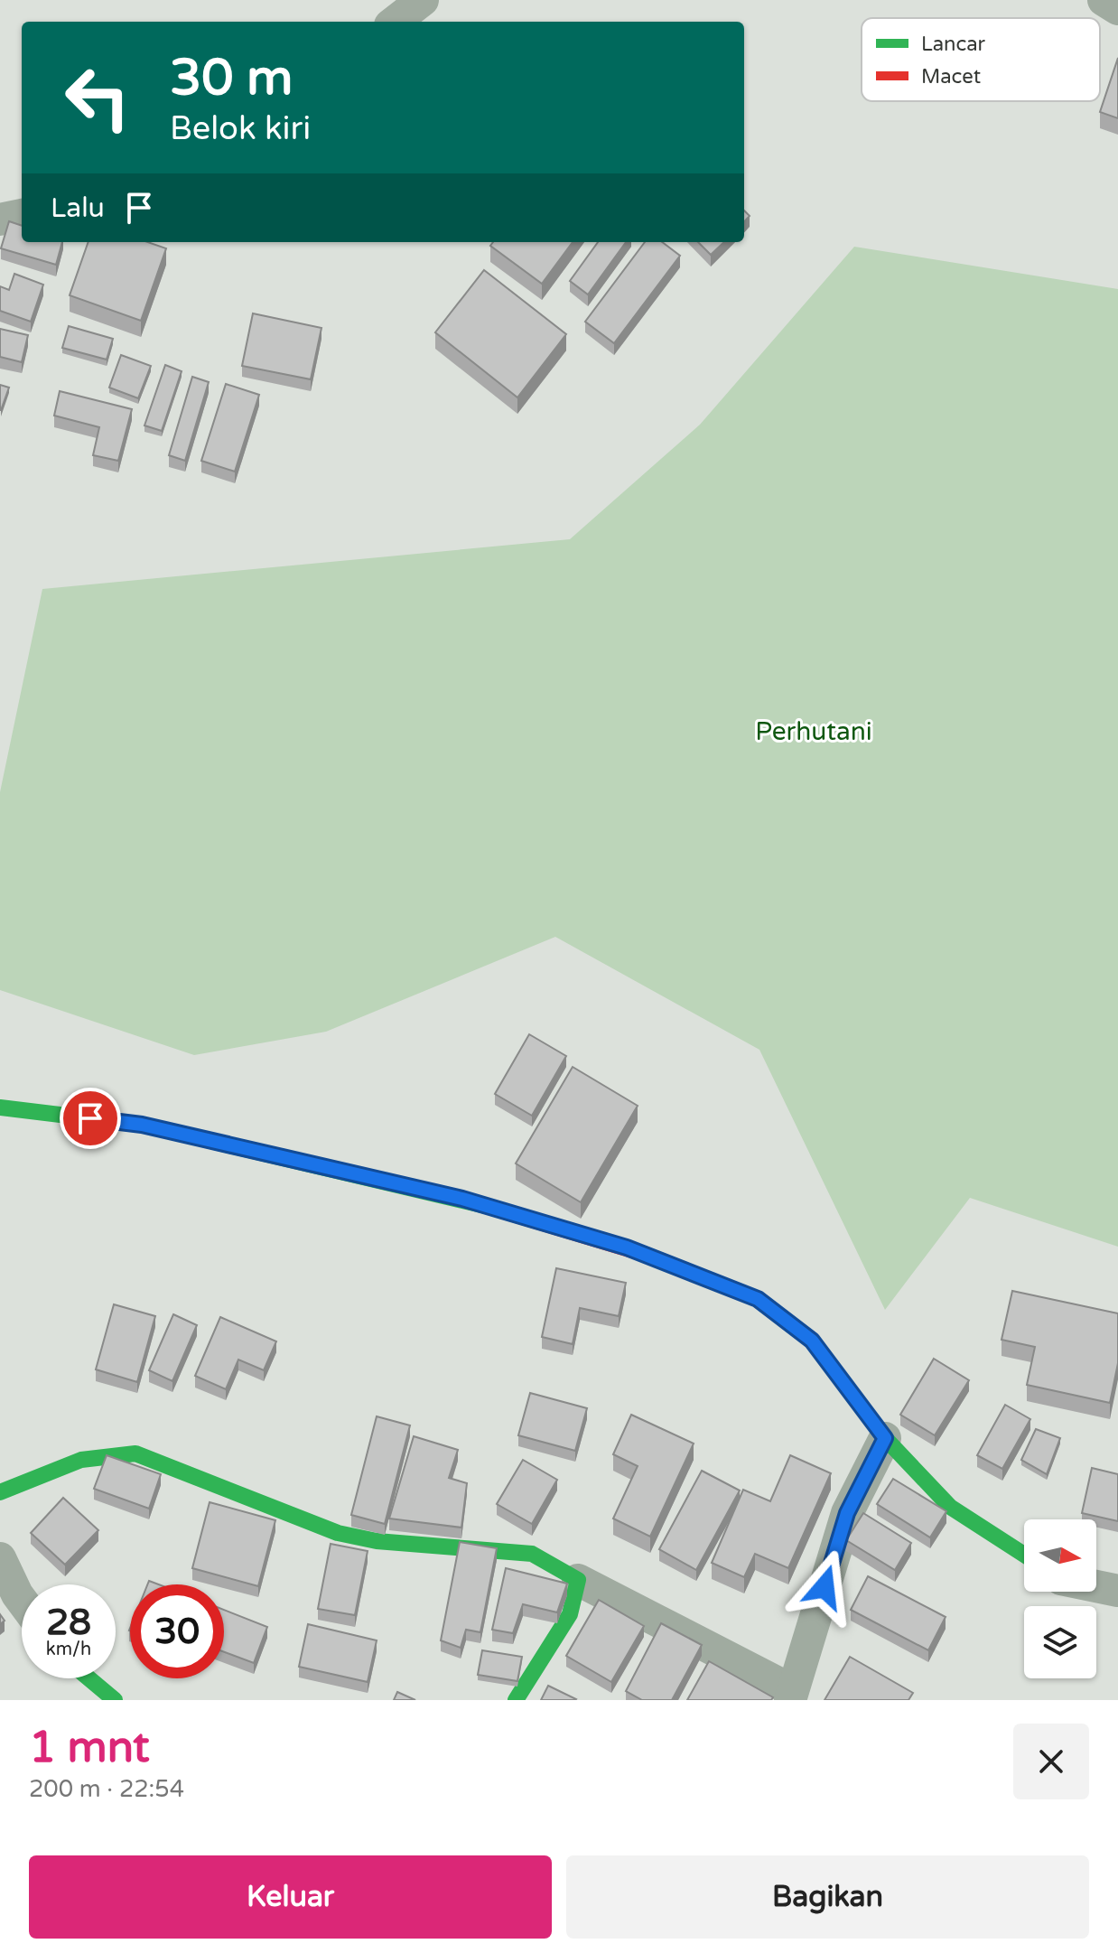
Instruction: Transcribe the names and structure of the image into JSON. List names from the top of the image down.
{
  "parks": ["Perhutani"],
  "legend": ["Lancar", "Macet"],
  "north": "right",
  "page": {
    "turn": ["30 m", "Belok kiri"],
    "then": "Lalu",
    "speed": "28 km/h",
    "limit": "30",
    "heading": ["1 mnt", "200 m · 22:54"],
    "buttons": ["Keluar", "Bagikan"]
  }
}
